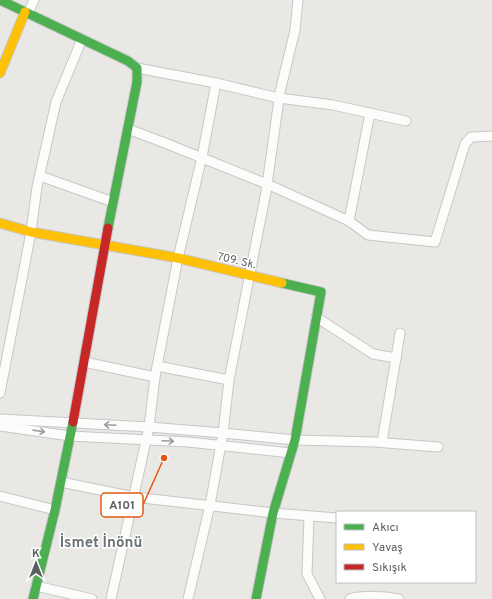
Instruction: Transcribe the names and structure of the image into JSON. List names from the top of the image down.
{
  "streets": {
    "street": ["709. Sk."]
  },
  "districts": ["İsmet İnönü"],
  "places": ["A101"],
  "legend": ["Akıcı", "Yavaş", "Sıkışık"],
  "north": "top"
}
